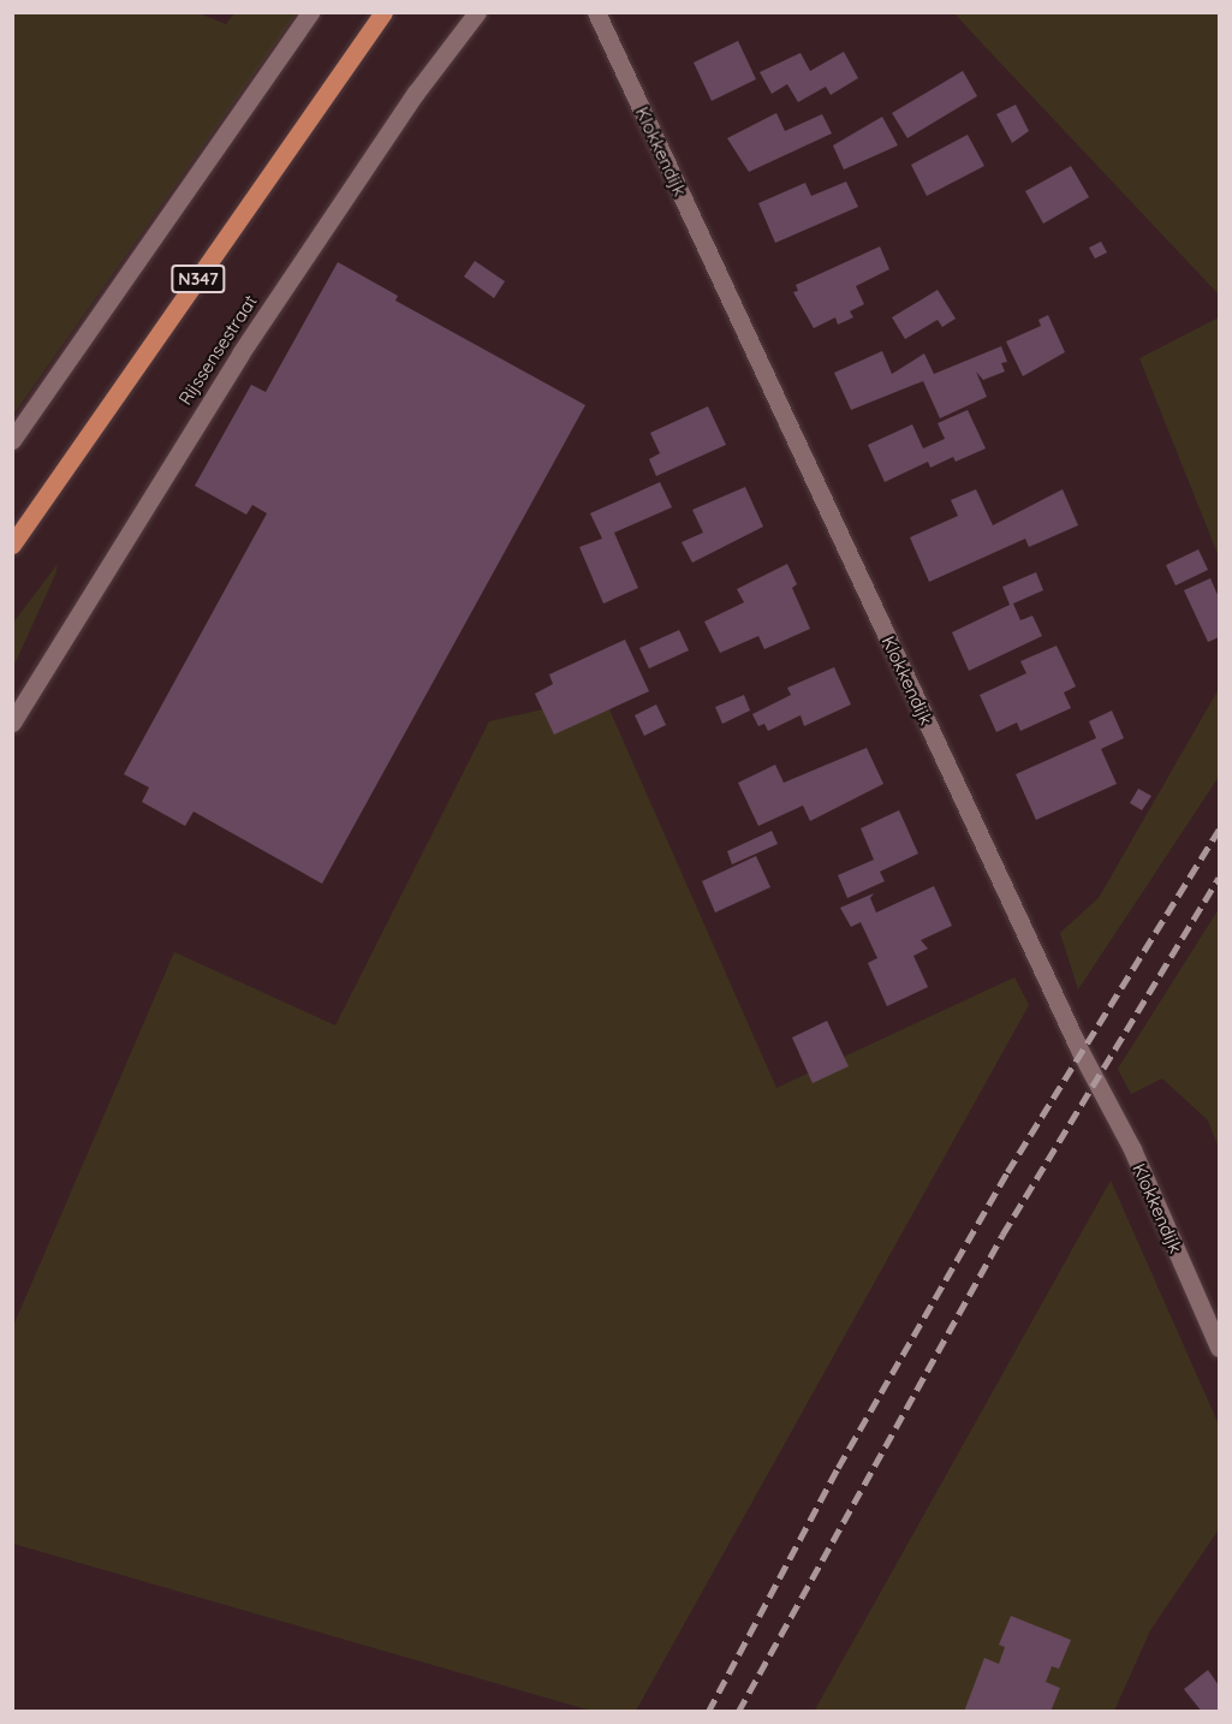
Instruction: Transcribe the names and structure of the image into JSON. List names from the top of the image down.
{
  "streets": {
    "main road": ["N347"],
    "street": ["Klokkendijk", "Rijssensestraat"]
  }
}
